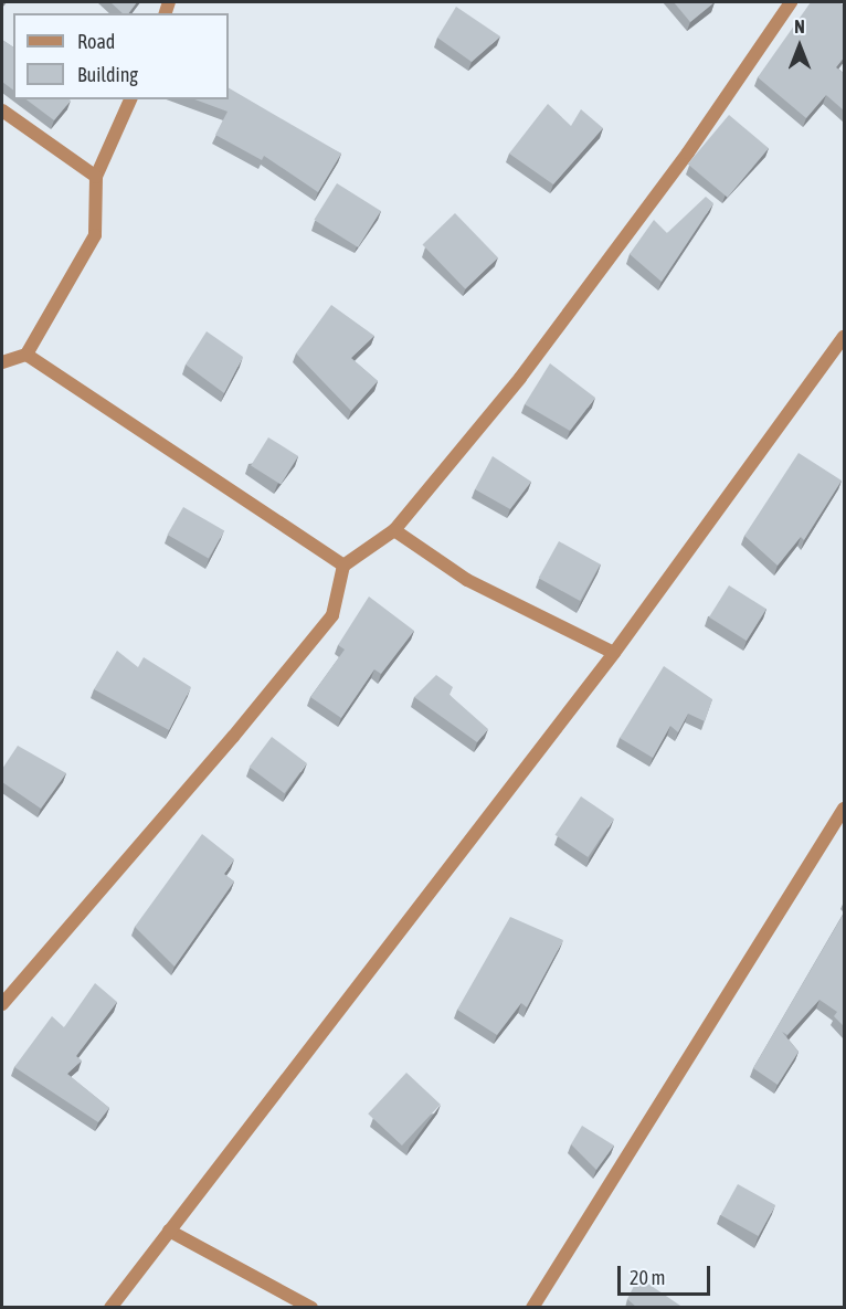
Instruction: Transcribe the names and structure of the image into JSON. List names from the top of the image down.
{
  "legend": ["Road", "Building"],
  "scale_bar": "20 m",
  "north": "top"
}
